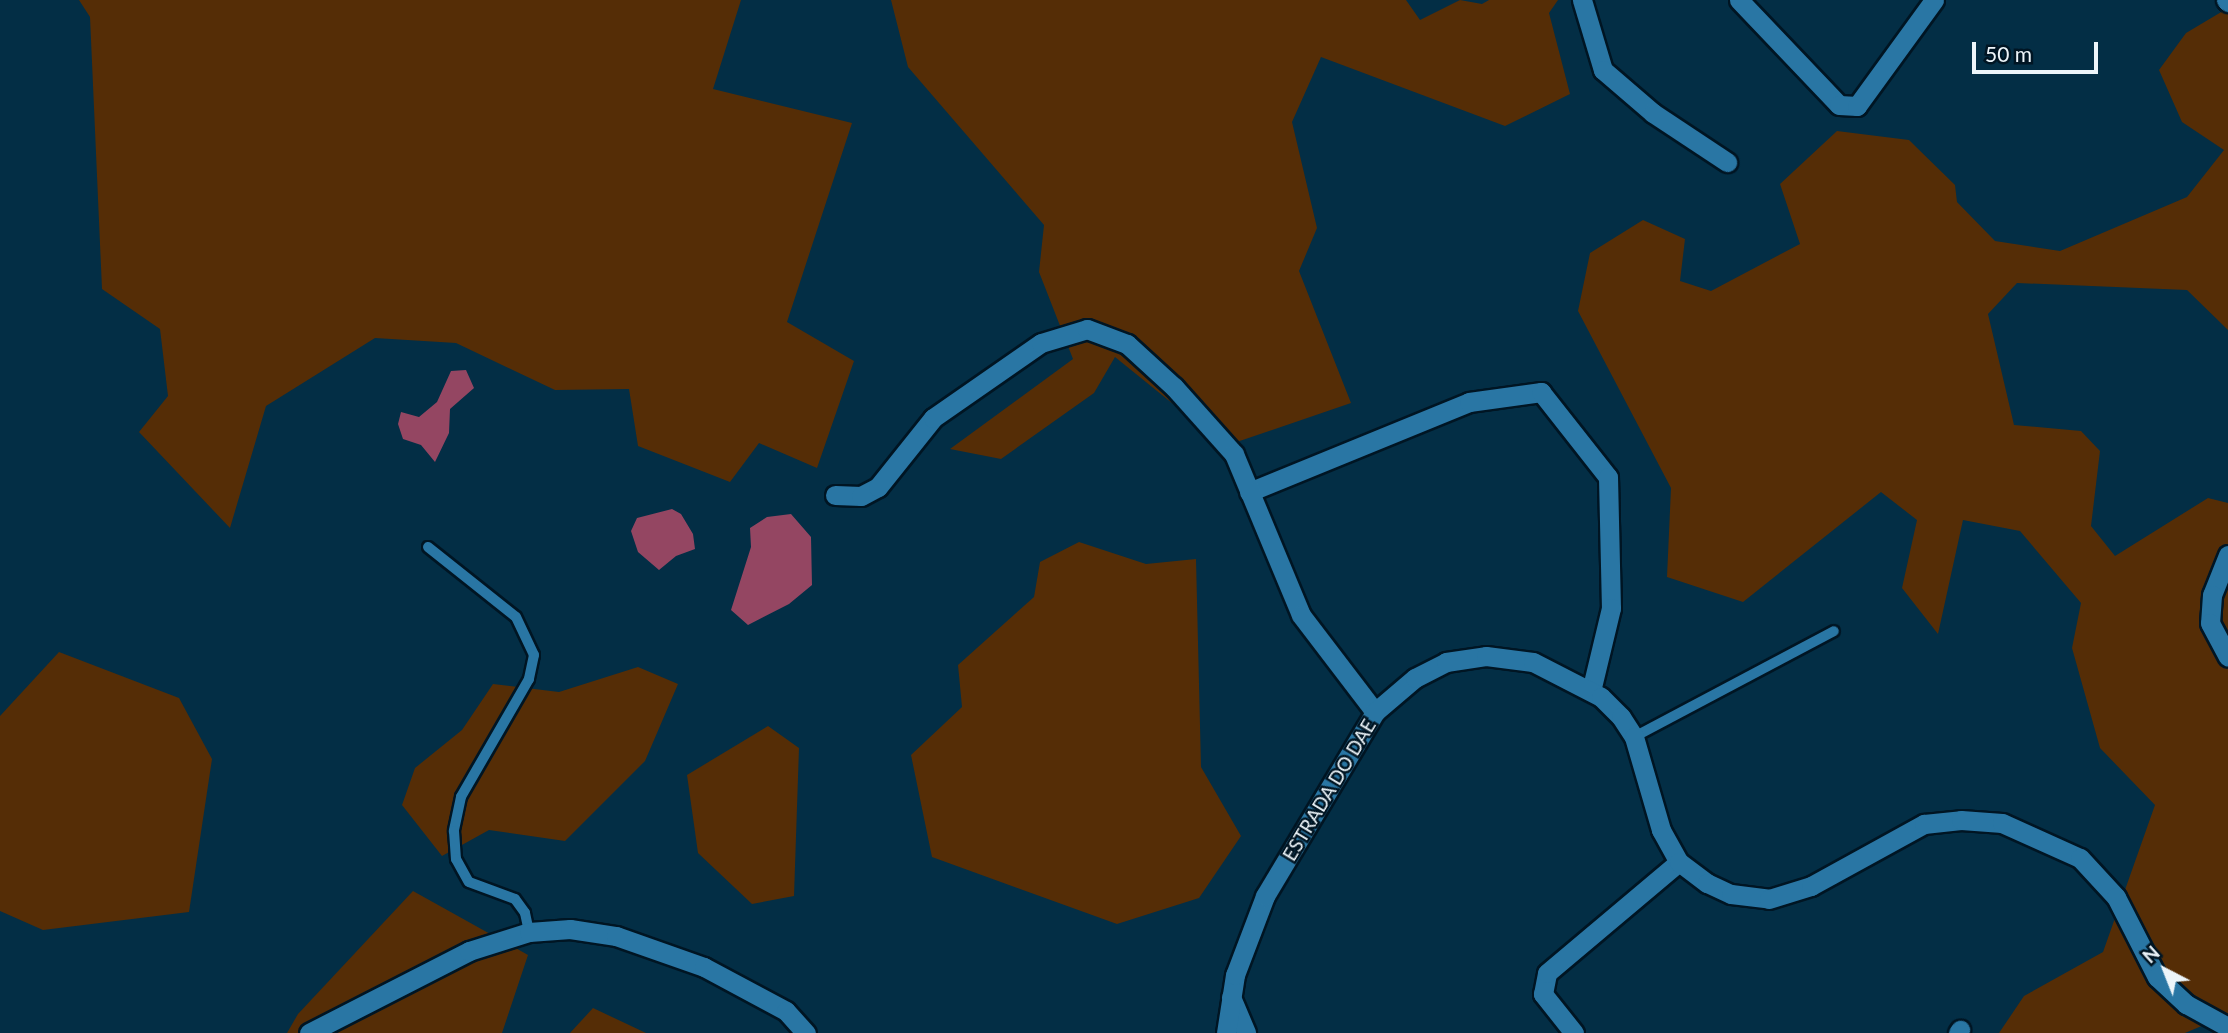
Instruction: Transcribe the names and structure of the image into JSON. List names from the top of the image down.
{
  "streets": {
    "street": ["ESTRADA DO DAE"]
  },
  "scale_bar": "50 m",
  "north": "top left"
}
